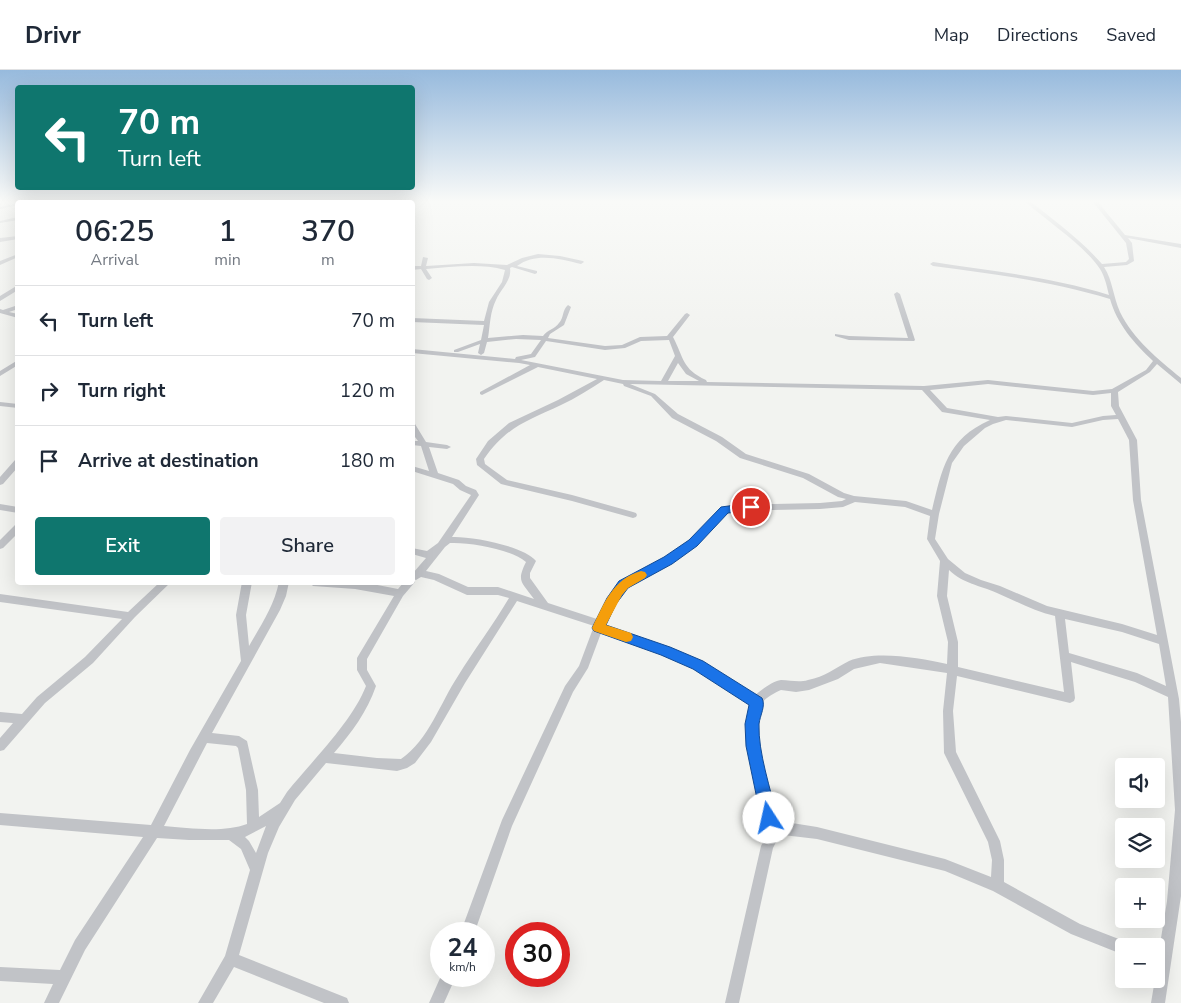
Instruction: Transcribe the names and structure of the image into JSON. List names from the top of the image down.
{
  "page": {
    "header": "Drivr",
    "nav": ["Map", "Directions", "Saved"],
    "turn": ["70 m", "Turn left"],
    "eta": [
      "06:25",
      "Arrival",
      "1",
      "min",
      "370",
      "m"
    ],
    "list": [
      {
        "name": "Turn left",
        "value": "70 m"
      },
      {
        "name": "Turn right",
        "value": "120 m"
      },
      {
        "name": "Arrive at destination",
        "value": "180 m"
      }
    ],
    "buttons": ["Exit", "Share"],
    "map_buttons": ["+", "−"],
    "speed": "24 km/h",
    "limit": "30"
  }
}
